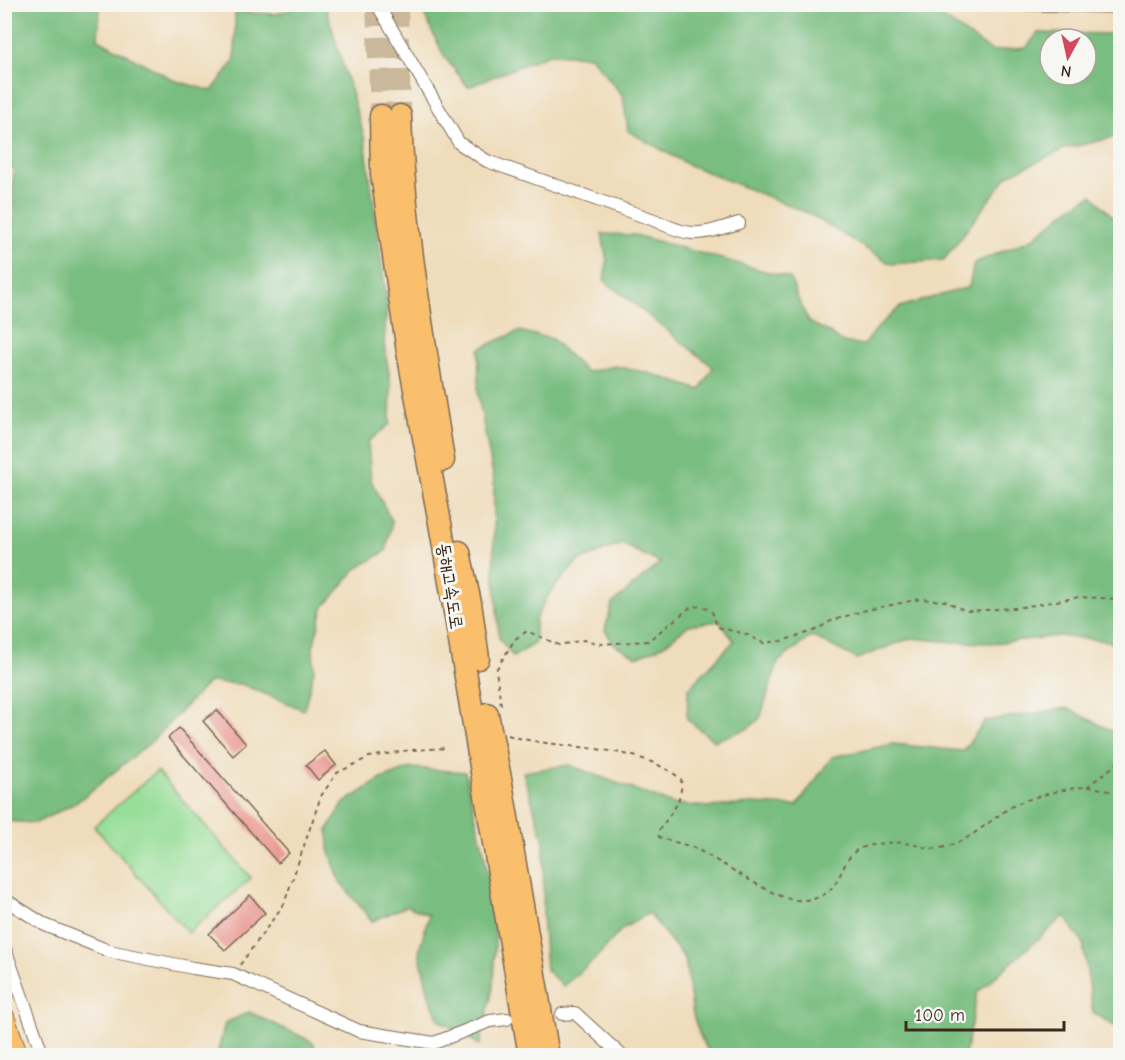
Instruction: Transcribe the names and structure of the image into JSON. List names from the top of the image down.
{
  "streets": {
    "highway": ["동해고속도로"]
  },
  "scale_bar": "100 m",
  "north": "bottom"
}
